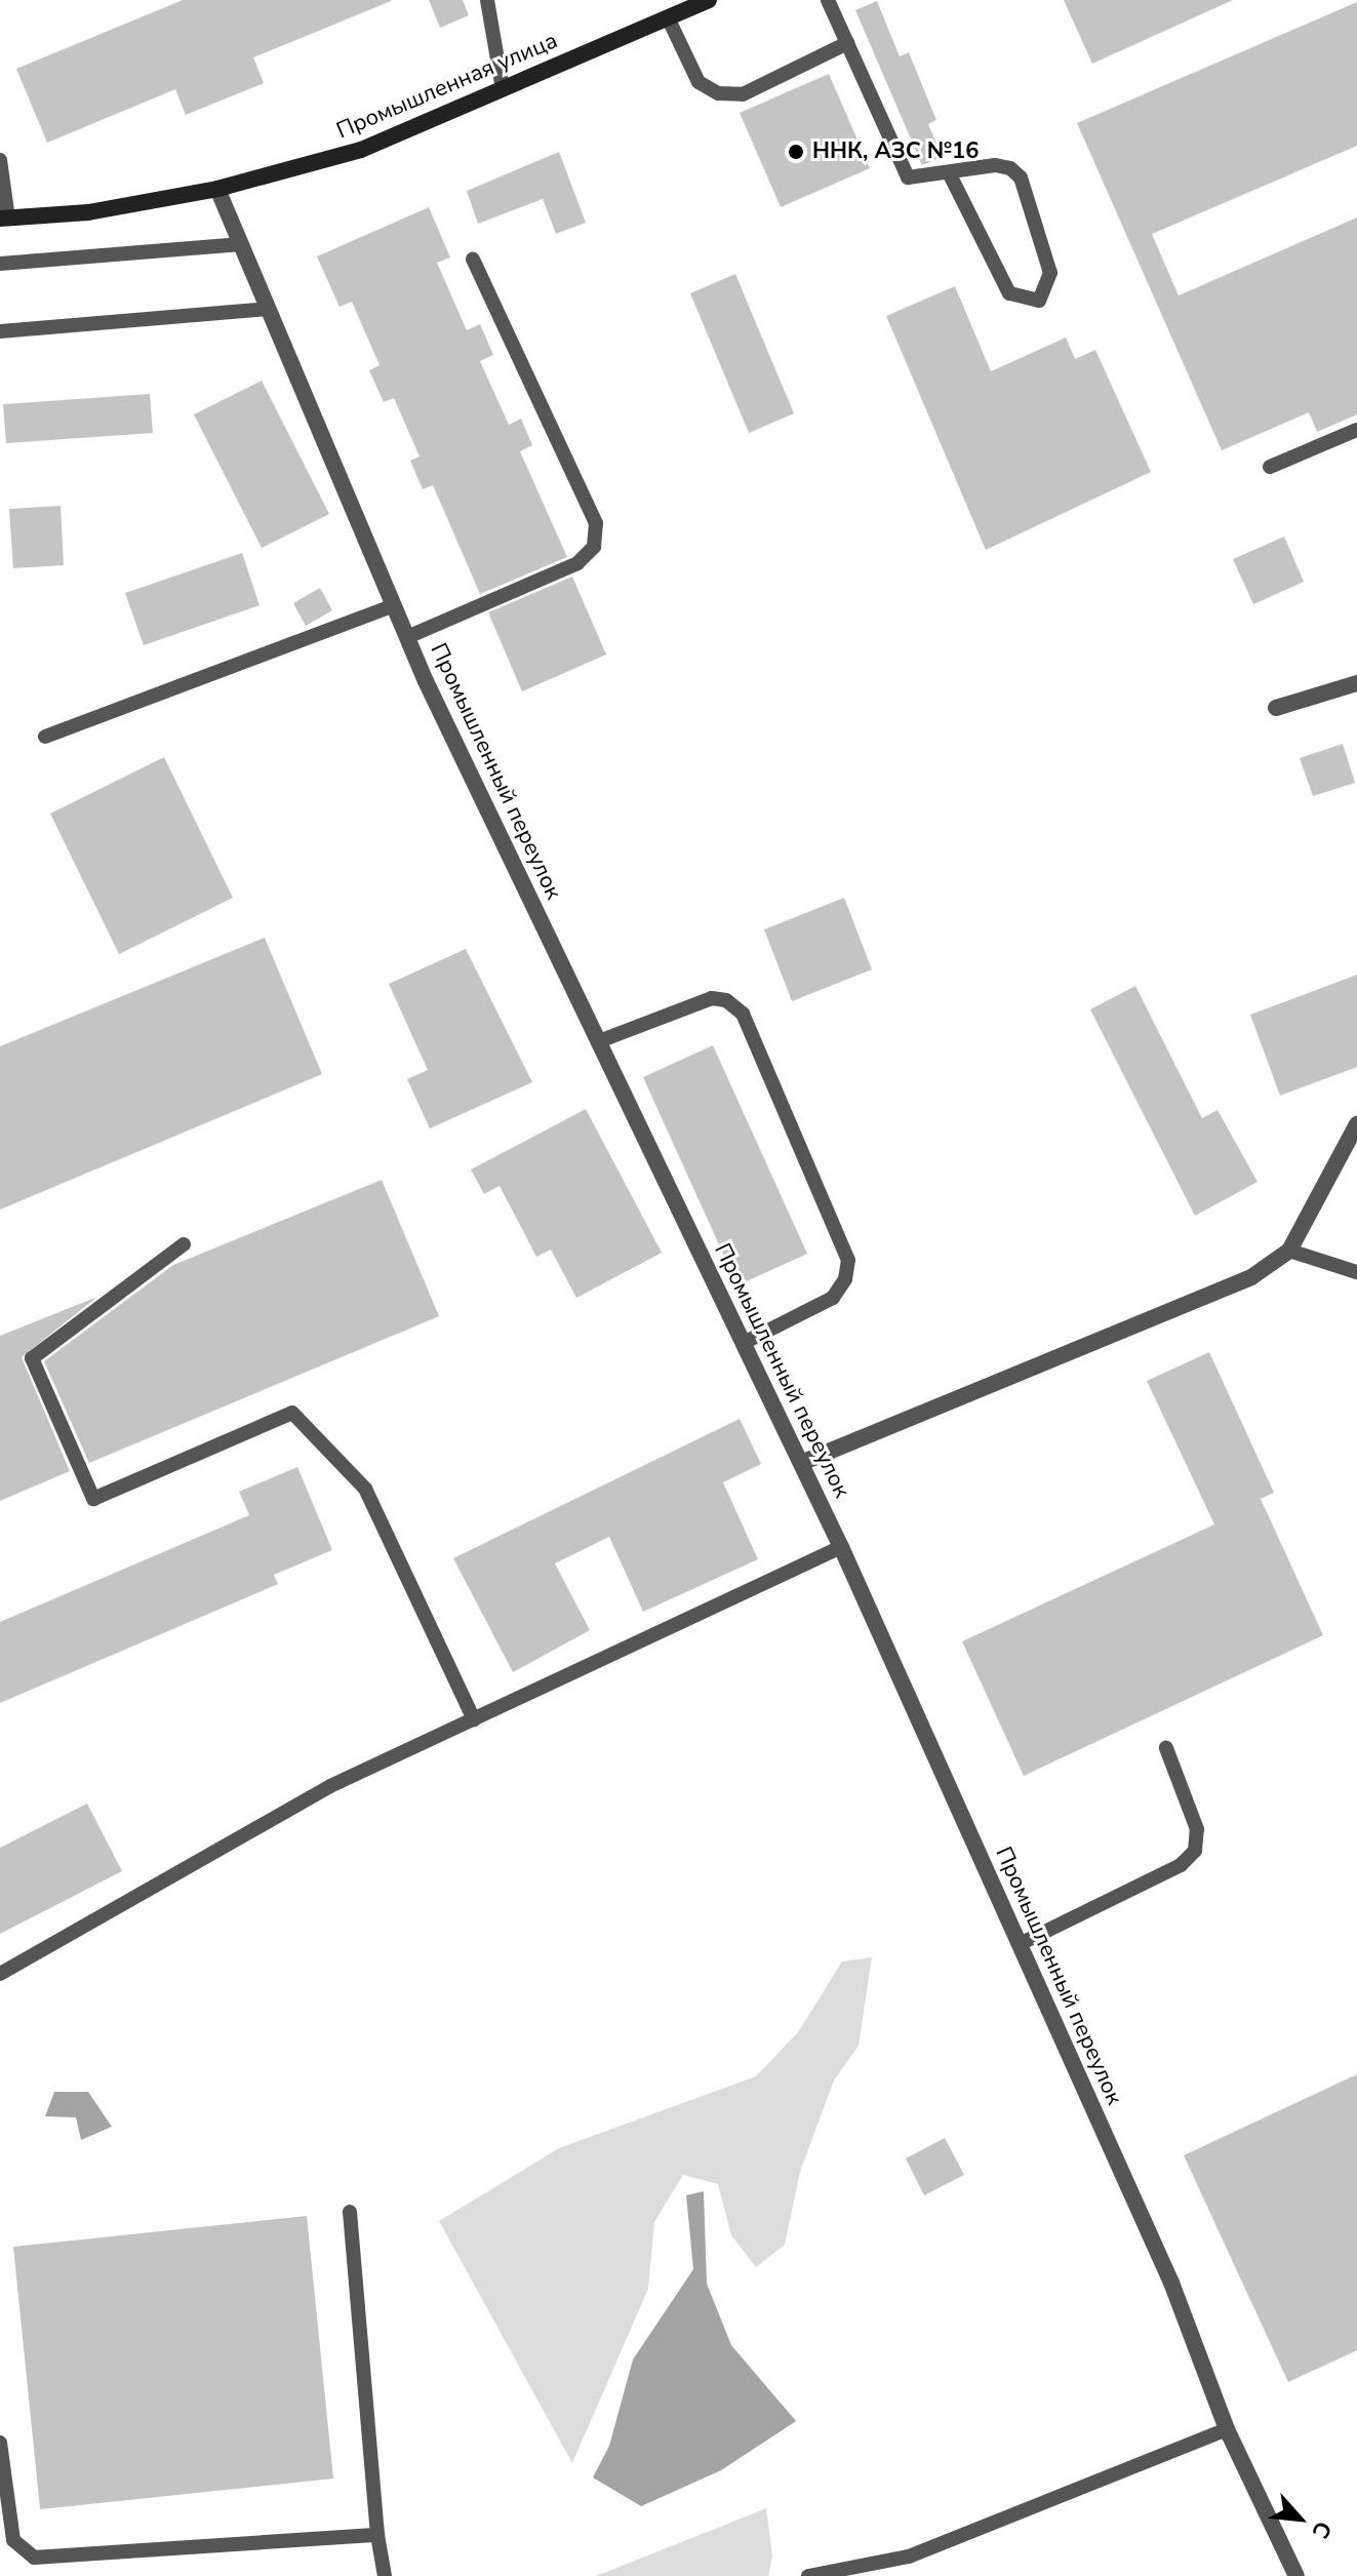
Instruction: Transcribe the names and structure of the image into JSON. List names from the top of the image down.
{
  "streets": {
    "street": ["Промышленная улица", "Промышленный переулок"]
  },
  "crossings": [
    ["Промышленная улица", "Промышленный переулок"]
  ],
  "places": ["ННК, АЗС №16"],
  "north": "bottom right"
}
